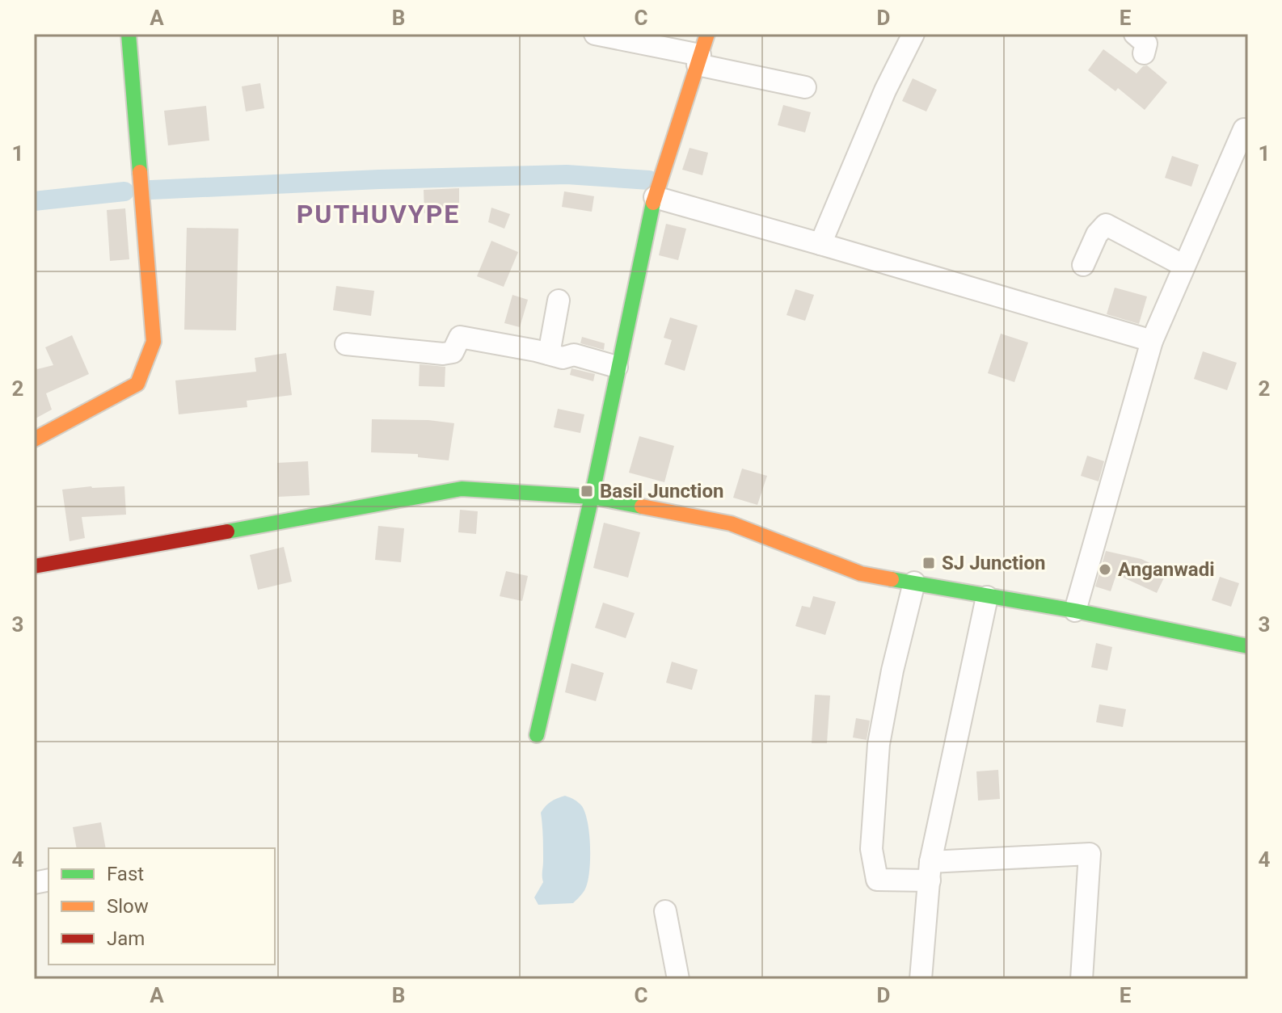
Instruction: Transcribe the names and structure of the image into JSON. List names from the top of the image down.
{
  "districts": ["PUTHUVYPE"],
  "places": {
    "transit": ["Basil Junction", "SJ Junction"],
    "other": ["Anganwadi"]
  },
  "legend": ["Fast", "Slow", "Jam"],
  "grid": {
    "columns": [
      "A",
      "B",
      "C",
      "D",
      "E"
    ],
    "rows": [
      "1",
      "2",
      "3",
      "4"
    ]
  }
}
